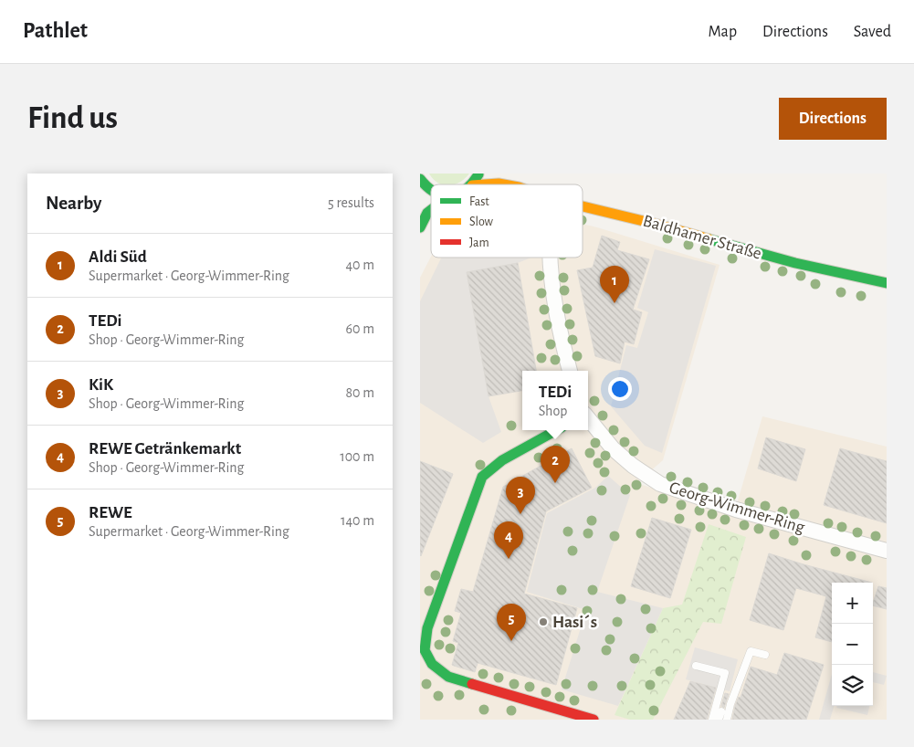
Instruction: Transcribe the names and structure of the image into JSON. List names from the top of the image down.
{
  "streets": {
    "street": ["Baldhamer Straße", "Georg-Wimmer-Ring"]
  },
  "places": ["Hasi´s"],
  "legend": ["Fast", "Slow", "Jam"],
  "page": {
    "header": "Pathlet",
    "nav": ["Map", "Directions", "Saved"],
    "buttons": "Directions",
    "title": "Find us",
    "heading": ["Nearby", "5 results"],
    "list": [
      {
        "mark": "1",
        "name": "Aldi Süd",
        "note": "Supermarket · Georg-Wimmer-Ring",
        "value": "40 m"
      },
      {
        "mark": "2",
        "name": "TEDi",
        "note": "Shop · Georg-Wimmer-Ring",
        "value": "60 m"
      },
      {
        "mark": "3",
        "name": "KiK",
        "note": "Shop · Georg-Wimmer-Ring",
        "value": "80 m"
      },
      {
        "mark": "4",
        "name": "REWE Getränkemarkt",
        "note": "Shop · Georg-Wimmer-Ring",
        "value": "100 m"
      },
      {
        "mark": "5",
        "name": "REWE",
        "note": "Supermarket · Georg-Wimmer-Ring",
        "value": "140 m"
      }
    ],
    "pins": [
      "1",
      "2",
      "3",
      "4",
      "5"
    ],
    "popup": ["TEDi", "Shop"],
    "map_buttons": ["+", "−"]
  }
}
